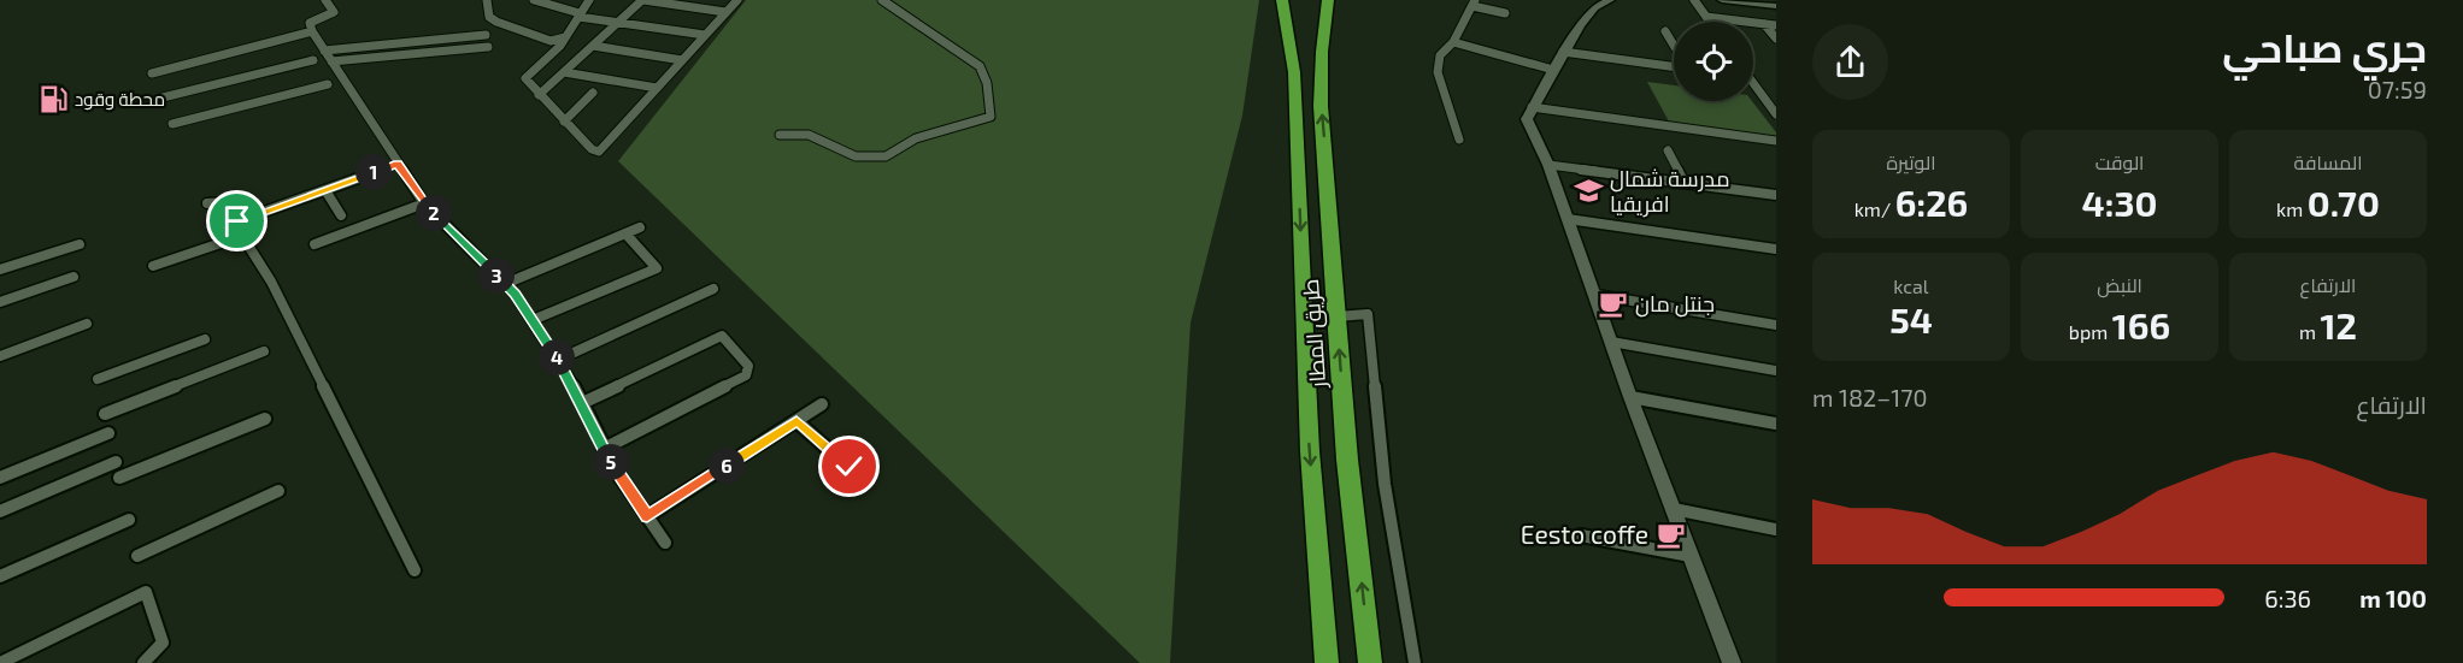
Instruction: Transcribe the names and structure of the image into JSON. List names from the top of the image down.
{
  "streets": {
    "highway": ["طريق المطار"]
  },
  "places": {
    "fuel station": ["محطة وقود"],
    "school or university": ["مدرسة شمال افريقيا"],
    "cafe": ["جنتل مان", "Eesto coffe"]
  },
  "page": {
    "heading": ["جري صباحي", "07:59"],
    "stats": [
      ["المسافة", "0.70 km"],
      ["الوقت", "4:30"],
      ["الوتيرة", "6:26 /km"],
      ["الارتفاع", "12 m"],
      ["النبض", "166 bpm"],
      ["kcal", "54"]
    ],
    "pins": [
      "1",
      "2",
      "3",
      "4",
      "5",
      "6"
    ],
    "chart": ["الارتفاع", "170–182 m"],
    "list": [
      {
        "name": "100 m",
        "note": "6:36"
      }
    ]
  }
}
